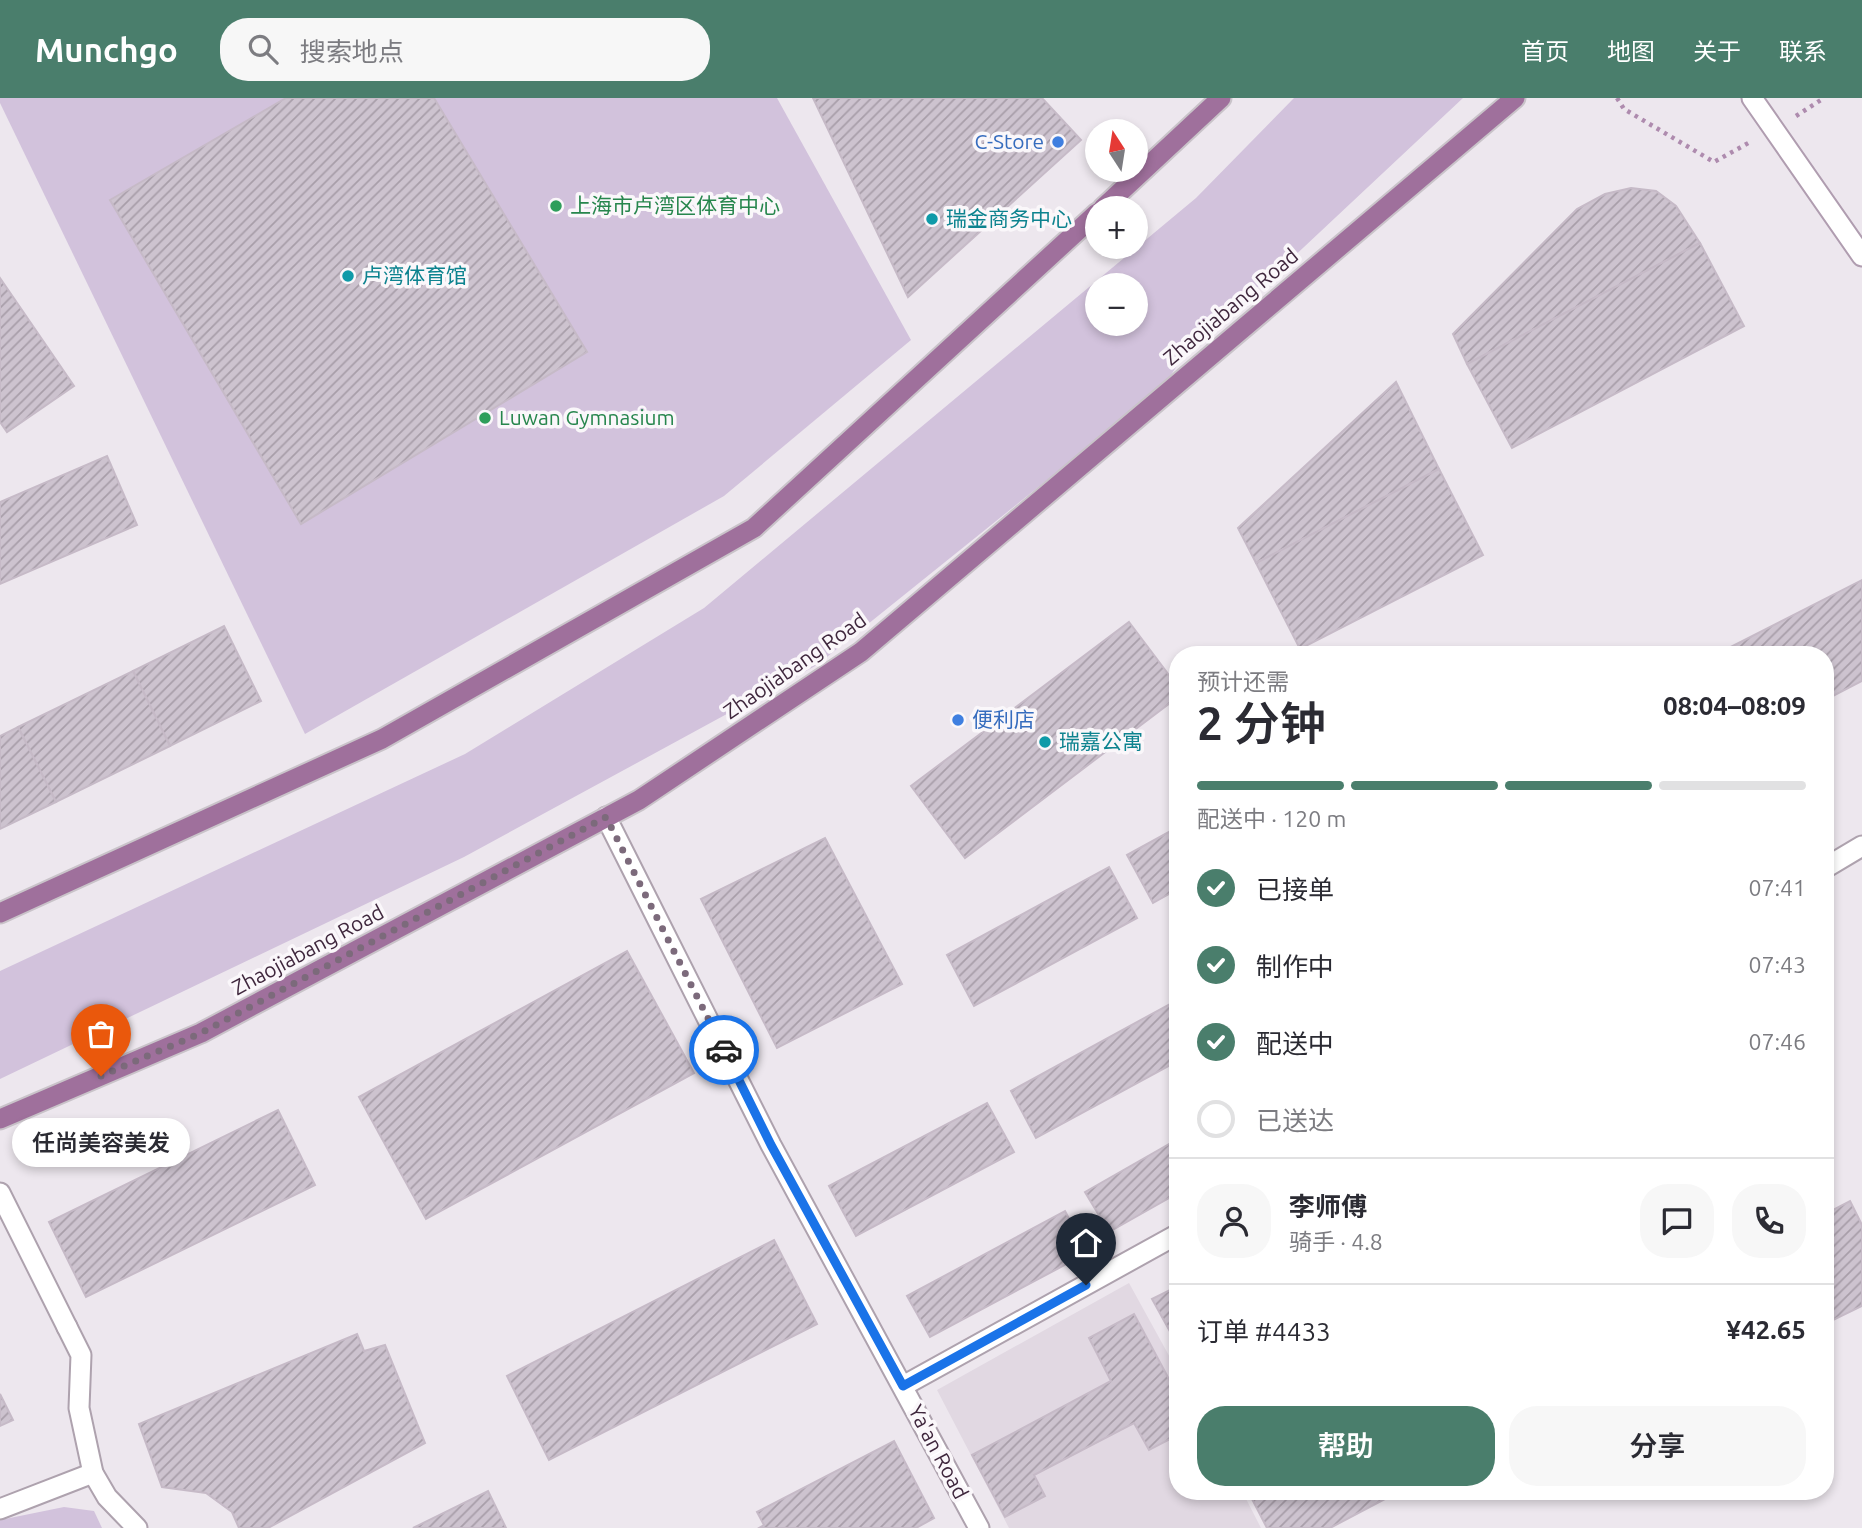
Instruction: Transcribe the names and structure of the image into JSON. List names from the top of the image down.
{
  "streets": {
    "main road": ["Zhaojiabang Road"],
    "street": ["Ya'an Road"]
  },
  "crossings": [
    ["Zhaojiabang Road", "Ya'an Road"]
  ],
  "places": [
    "C-Store",
    "上海市卢湾区体育中心",
    "瑞金商务中心",
    "卢湾体育馆",
    "Luwan Gymnasium",
    "便利店",
    "瑞嘉公寓",
    "任尚美容美发"
  ],
  "north": "top",
  "page": {
    "header": "Munchgo",
    "search": "搜索地点",
    "nav": [
      "首页",
      "地图",
      "关于",
      "联系"
    ],
    "map_buttons": ["+", "−"],
    "heading": ["2 分钟", "预计还需", "08:04–08:09"],
    "panel": [
      "李师傅",
      "骑手 · 4.8",
      "订单 #4433",
      "¥42.65"
    ],
    "bar": "配送中 · 120 m",
    "list": [
      ["已接单", "07:41"],
      ["制作中", "07:43"],
      ["配送中", "07:46"],
      "已送达"
    ],
    "bubble": "任尚美容美发",
    "buttons": ["帮助", "分享"]
  }
}
